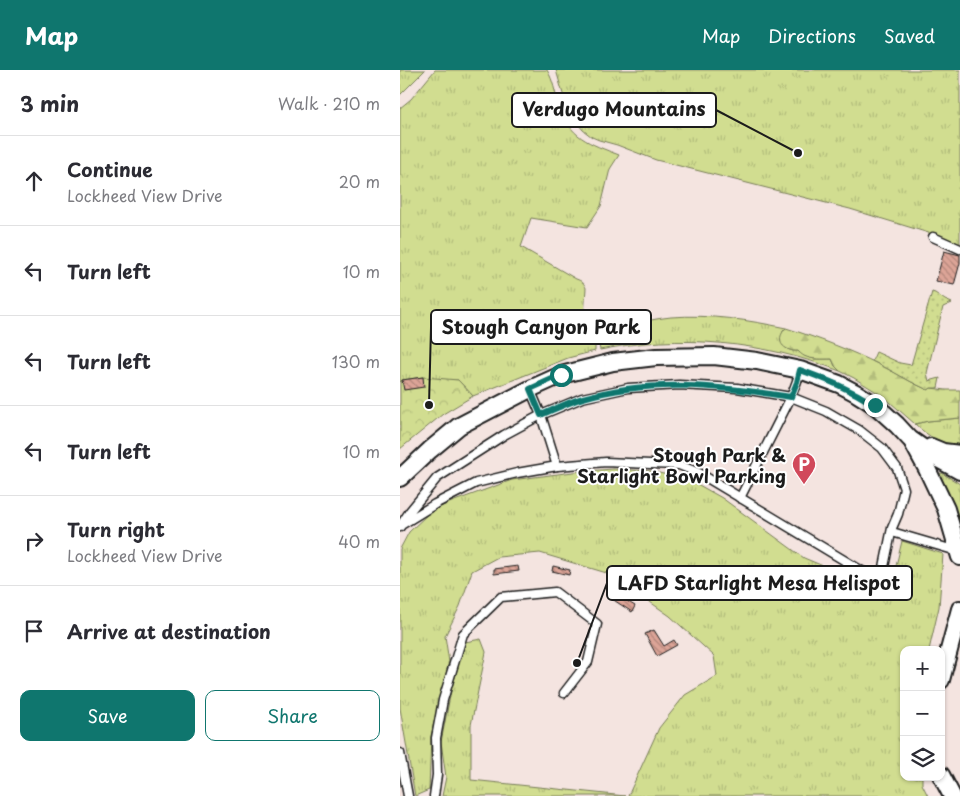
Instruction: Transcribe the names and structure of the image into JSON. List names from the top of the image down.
{
  "places": {
    "other": ["Verdugo Mountains", "Stough Canyon Park", "LAFD Starlight Mesa Helispot"],
    "parking": ["Stough Park & Starlight Bowl Parking"]
  },
  "page": {
    "header": "Map",
    "nav": ["Map", "Directions", "Saved"],
    "heading": ["3 min", "Walk · 210 m"],
    "list": [
      ["Continue", "Lockheed View Drive", "20 m"],
      ["Turn left", "10 m"],
      ["Turn left", "130 m"],
      ["Turn left", "10 m"],
      ["Turn right", "Lockheed View Drive", "40 m"],
      "Arrive at destination"
    ],
    "map_buttons": ["+", "−"],
    "buttons": ["Save", "Share"]
  }
}
